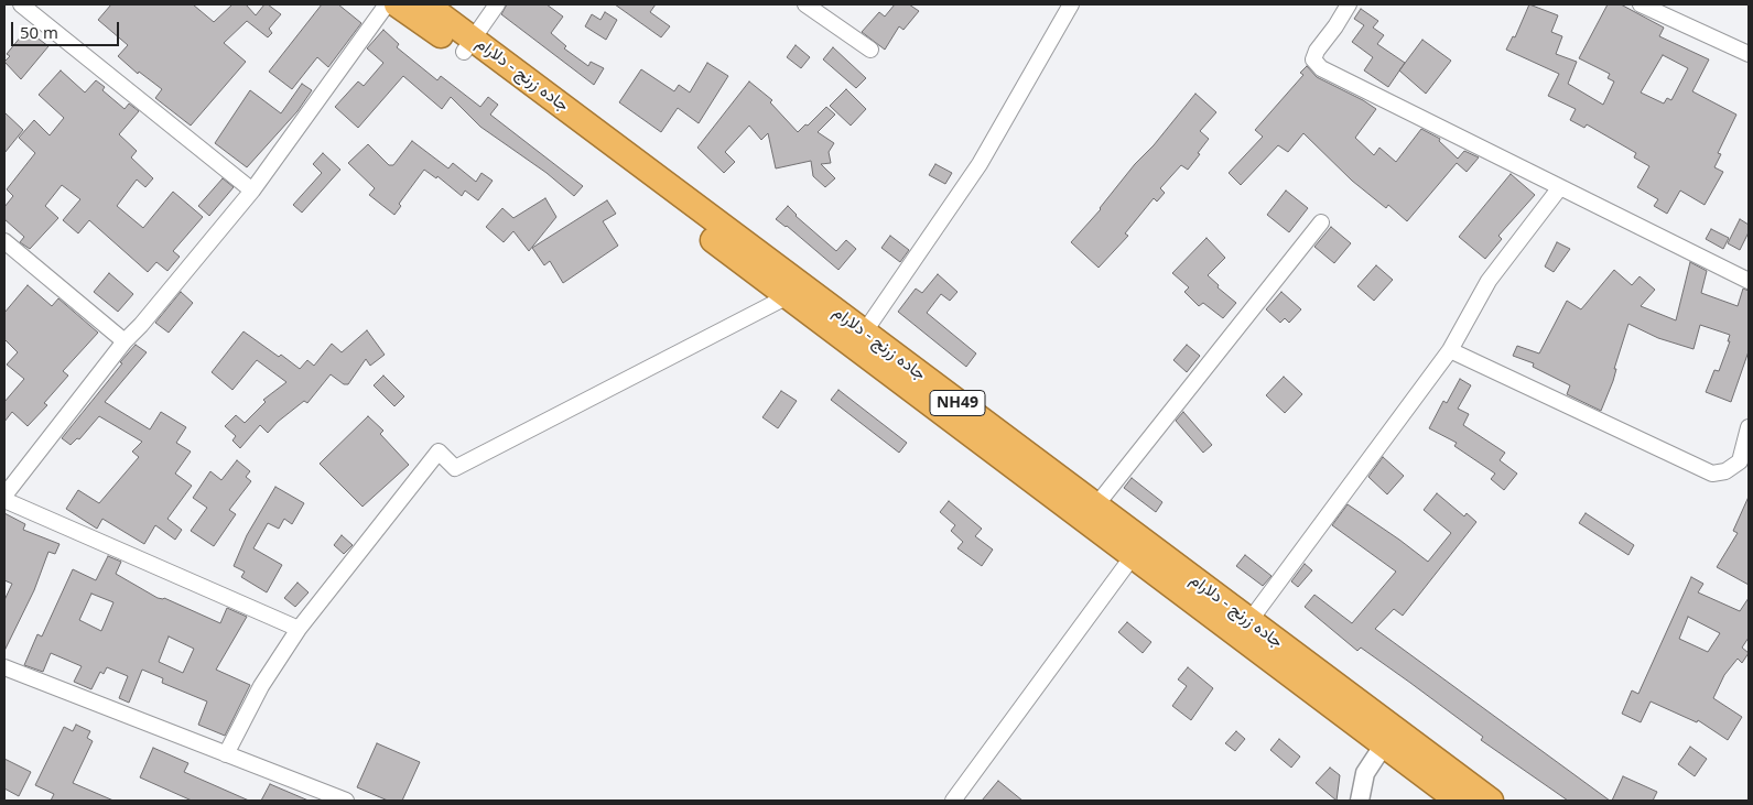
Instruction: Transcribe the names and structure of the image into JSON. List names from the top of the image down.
{
  "streets": {
    "highway": ["جاده زرنج - دلارام", "NH49"]
  },
  "scale_bar": "50 m"
}
